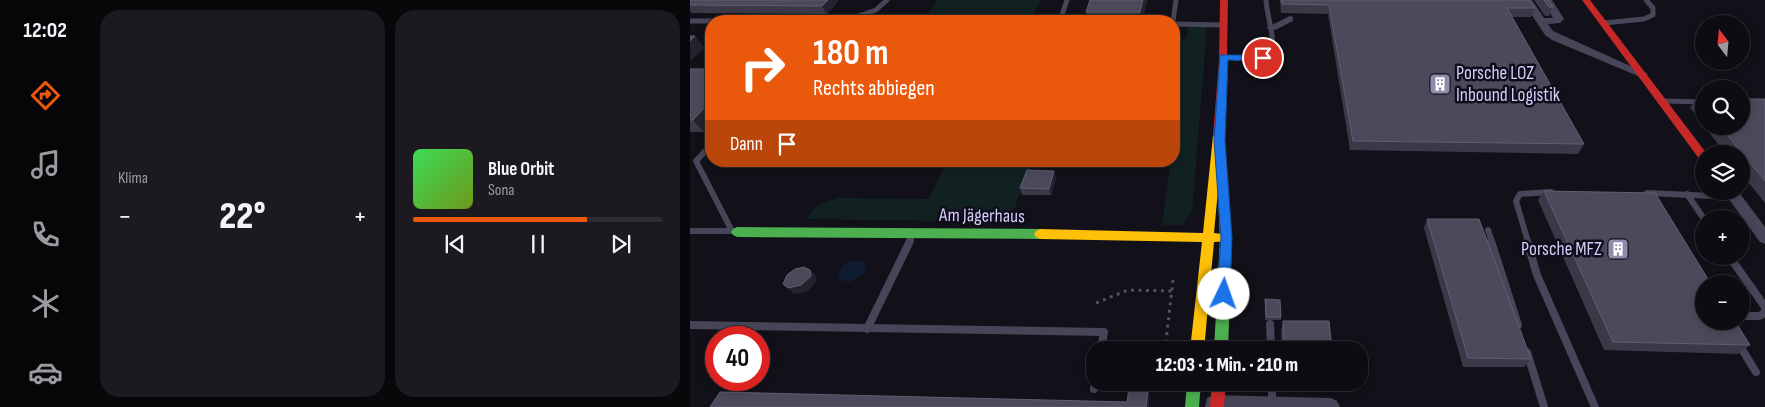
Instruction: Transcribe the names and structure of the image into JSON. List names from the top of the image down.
{
  "streets": {
    "street": ["Am Jägerhaus"]
  },
  "places": {
    "building": ["Porsche LOZ Inbound Logistik", "Porsche MFZ"]
  },
  "north": "top",
  "page": {
    "tabs": "12:02",
    "tile": "Klima",
    "map_buttons": ["+", "−"],
    "turn": ["180 m", "Rechts abbiegen"],
    "then": "Dann",
    "song": ["Blue Orbit", "Sona"],
    "heat": ["−", "22°", "+"],
    "limit": "40",
    "trip": "12:03 · 1 Min. · 210 m"
  }
}
